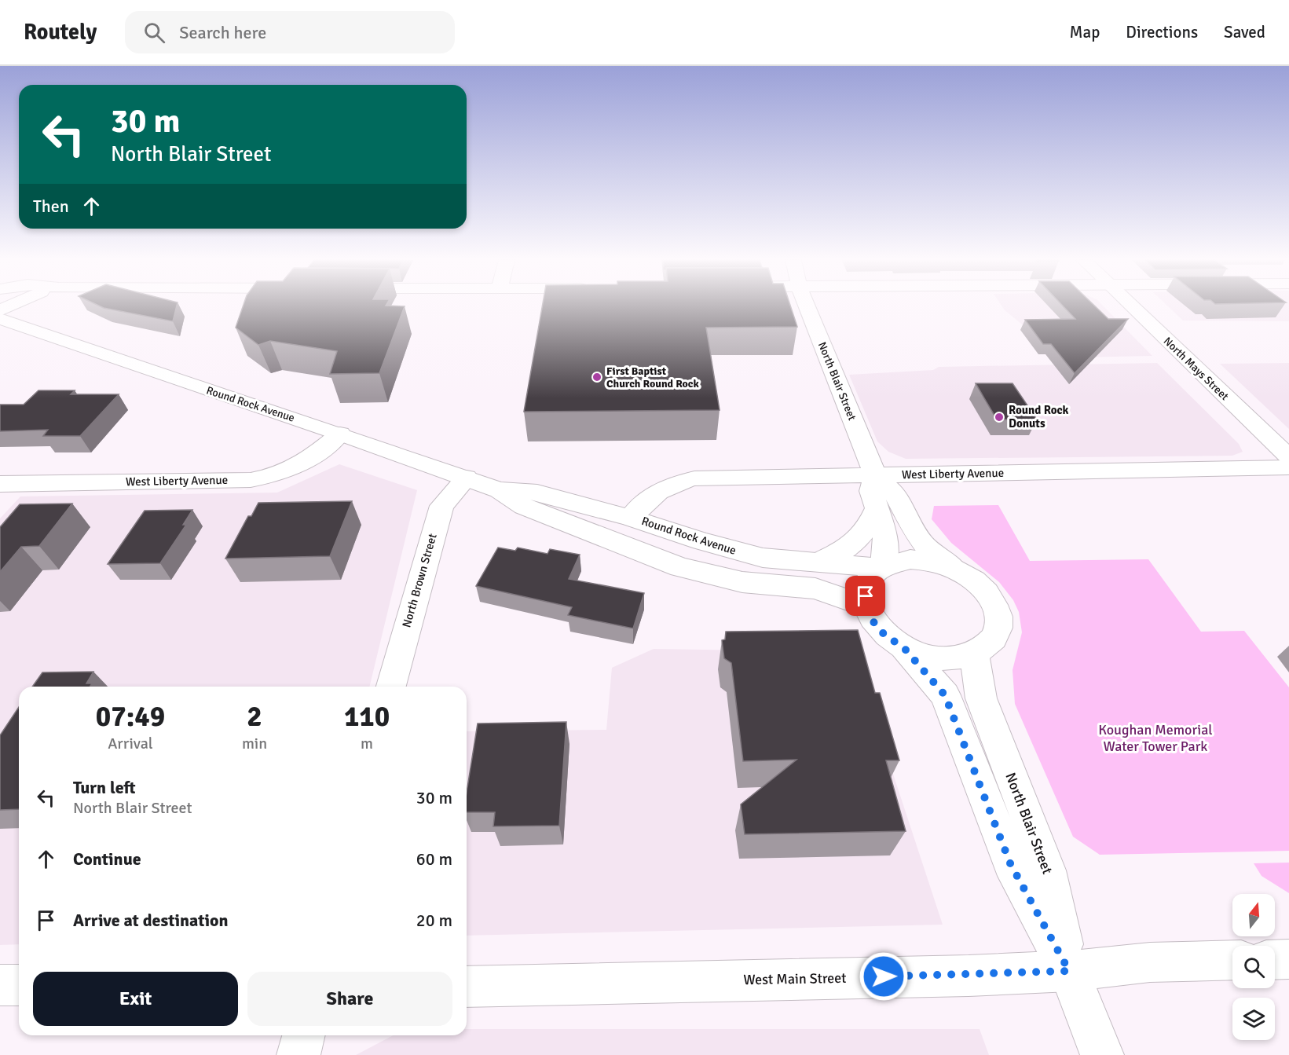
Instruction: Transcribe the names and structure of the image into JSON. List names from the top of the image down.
{
  "streets": {
    "street": [
      "North Mays Street",
      "North Blair Street",
      "Round Rock Avenue",
      "West Liberty Avenue",
      "North Brown Street",
      "West Main Street"
    ]
  },
  "crossings": [
    ["North Blair Street", "Round Rock Avenue"],
    ["North Blair Street", "West Liberty Avenue"],
    ["North Blair Street", "West Main Street"],
    ["Round Rock Avenue", "West Liberty Avenue"],
    ["Round Rock Avenue", "North Brown Street"]
  ],
  "parks": ["Koughan Memorial Water Tower Park"],
  "places": ["First Baptist Church Round Rock", "Round Rock Donuts"],
  "north": "top",
  "page": {
    "header": "Routely",
    "search": "Search here",
    "nav": ["Map", "Directions", "Saved"],
    "turn": ["30 m", "North Blair Street"],
    "then": "Then",
    "eta": [
      "07:49",
      "Arrival",
      "2",
      "min",
      "110",
      "m"
    ],
    "list": [
      {
        "name": "Turn left",
        "note": "North Blair Street",
        "value": "30 m"
      },
      {
        "name": "Continue",
        "value": "60 m"
      },
      {
        "name": "Arrive at destination",
        "value": "20 m"
      }
    ],
    "buttons": ["Exit", "Share"]
  }
}
